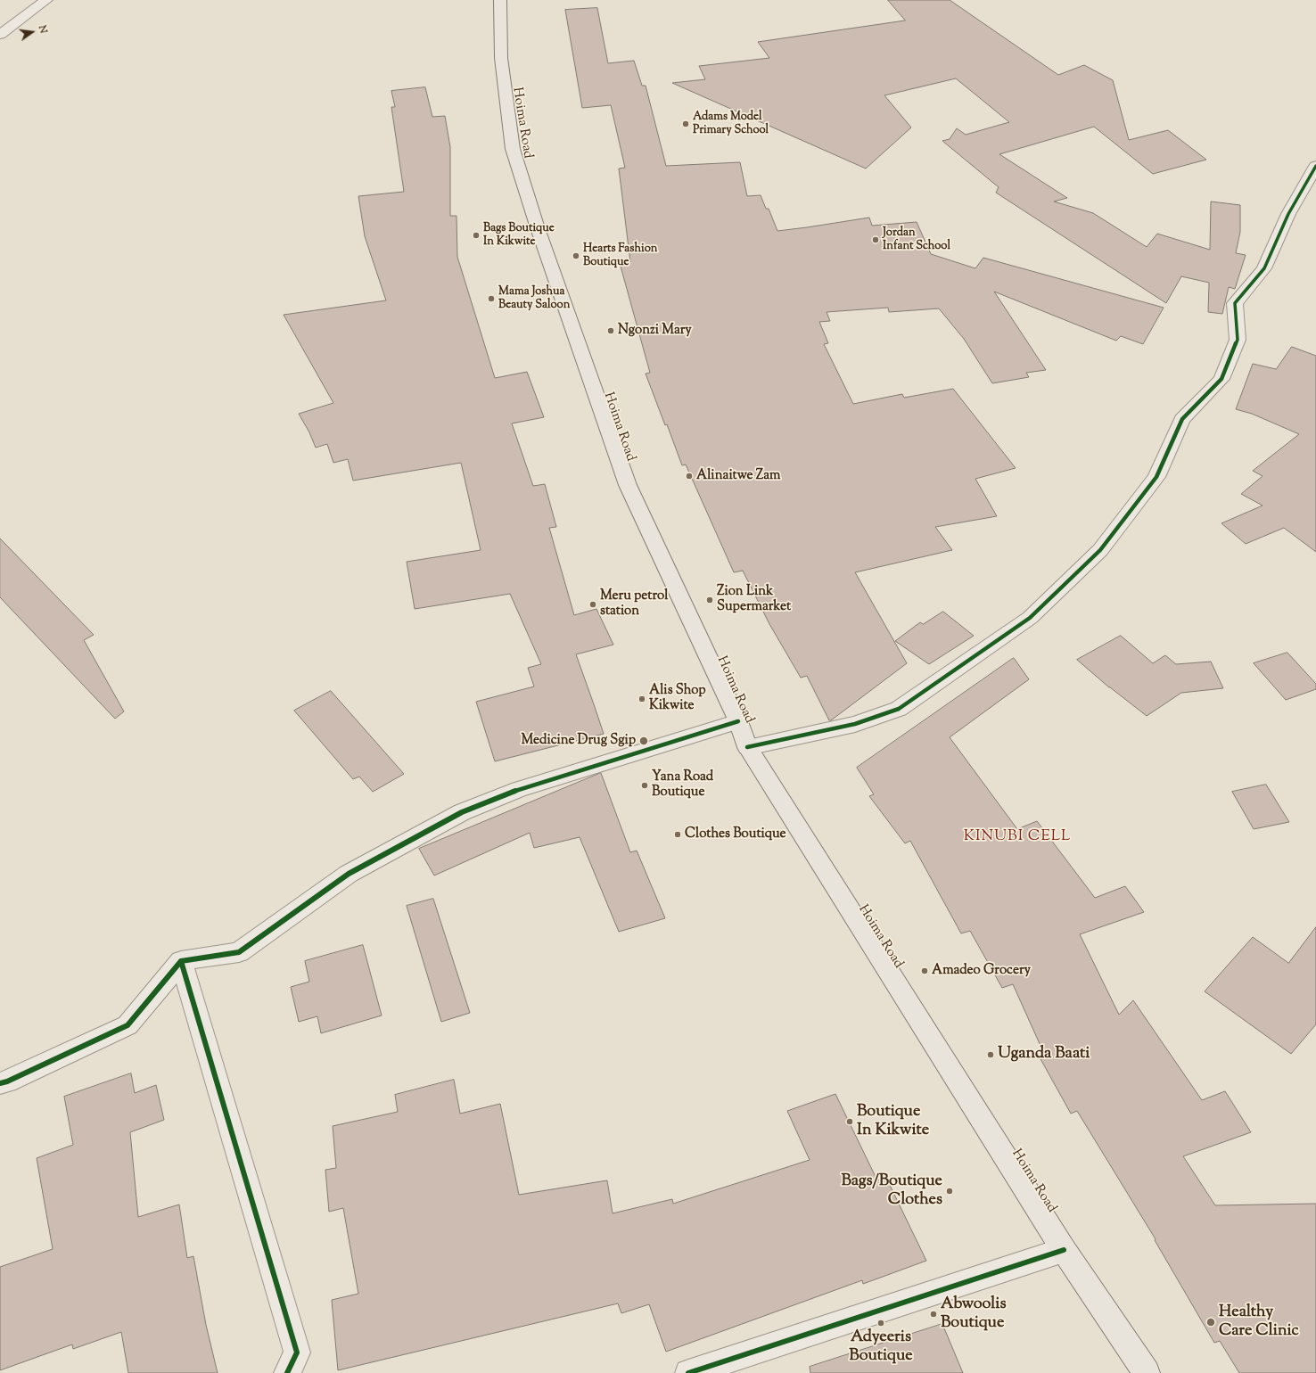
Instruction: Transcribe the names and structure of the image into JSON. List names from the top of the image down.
{
  "streets": {
    "main road": ["Hoima Road"]
  },
  "districts": ["KINUBI CELL"],
  "places": [
    "Adams Model Primary School",
    "Bags Boutique In Kikwite",
    "Jordan Infant School",
    "Hearts Fashion Boutique",
    "Mama Joshua Beauty Saloon",
    "Ngonzi Mary",
    "Alinaitwe Zam",
    "Zion Link Supermarket",
    "Meru petrol station",
    "Alis Shop Kikwite",
    "Medicine Drug Sgip",
    "Yana Road Boutique",
    "Clothes Boutique",
    "Amadeo Grocery",
    "Uganda Baati",
    "Boutique In Kikwite",
    "Bags/Boutique Clothes",
    "Abwoolis Boutique",
    "Healthy Care Clinic",
    "Adyeeris Boutique"
  ],
  "north": "right"
}
